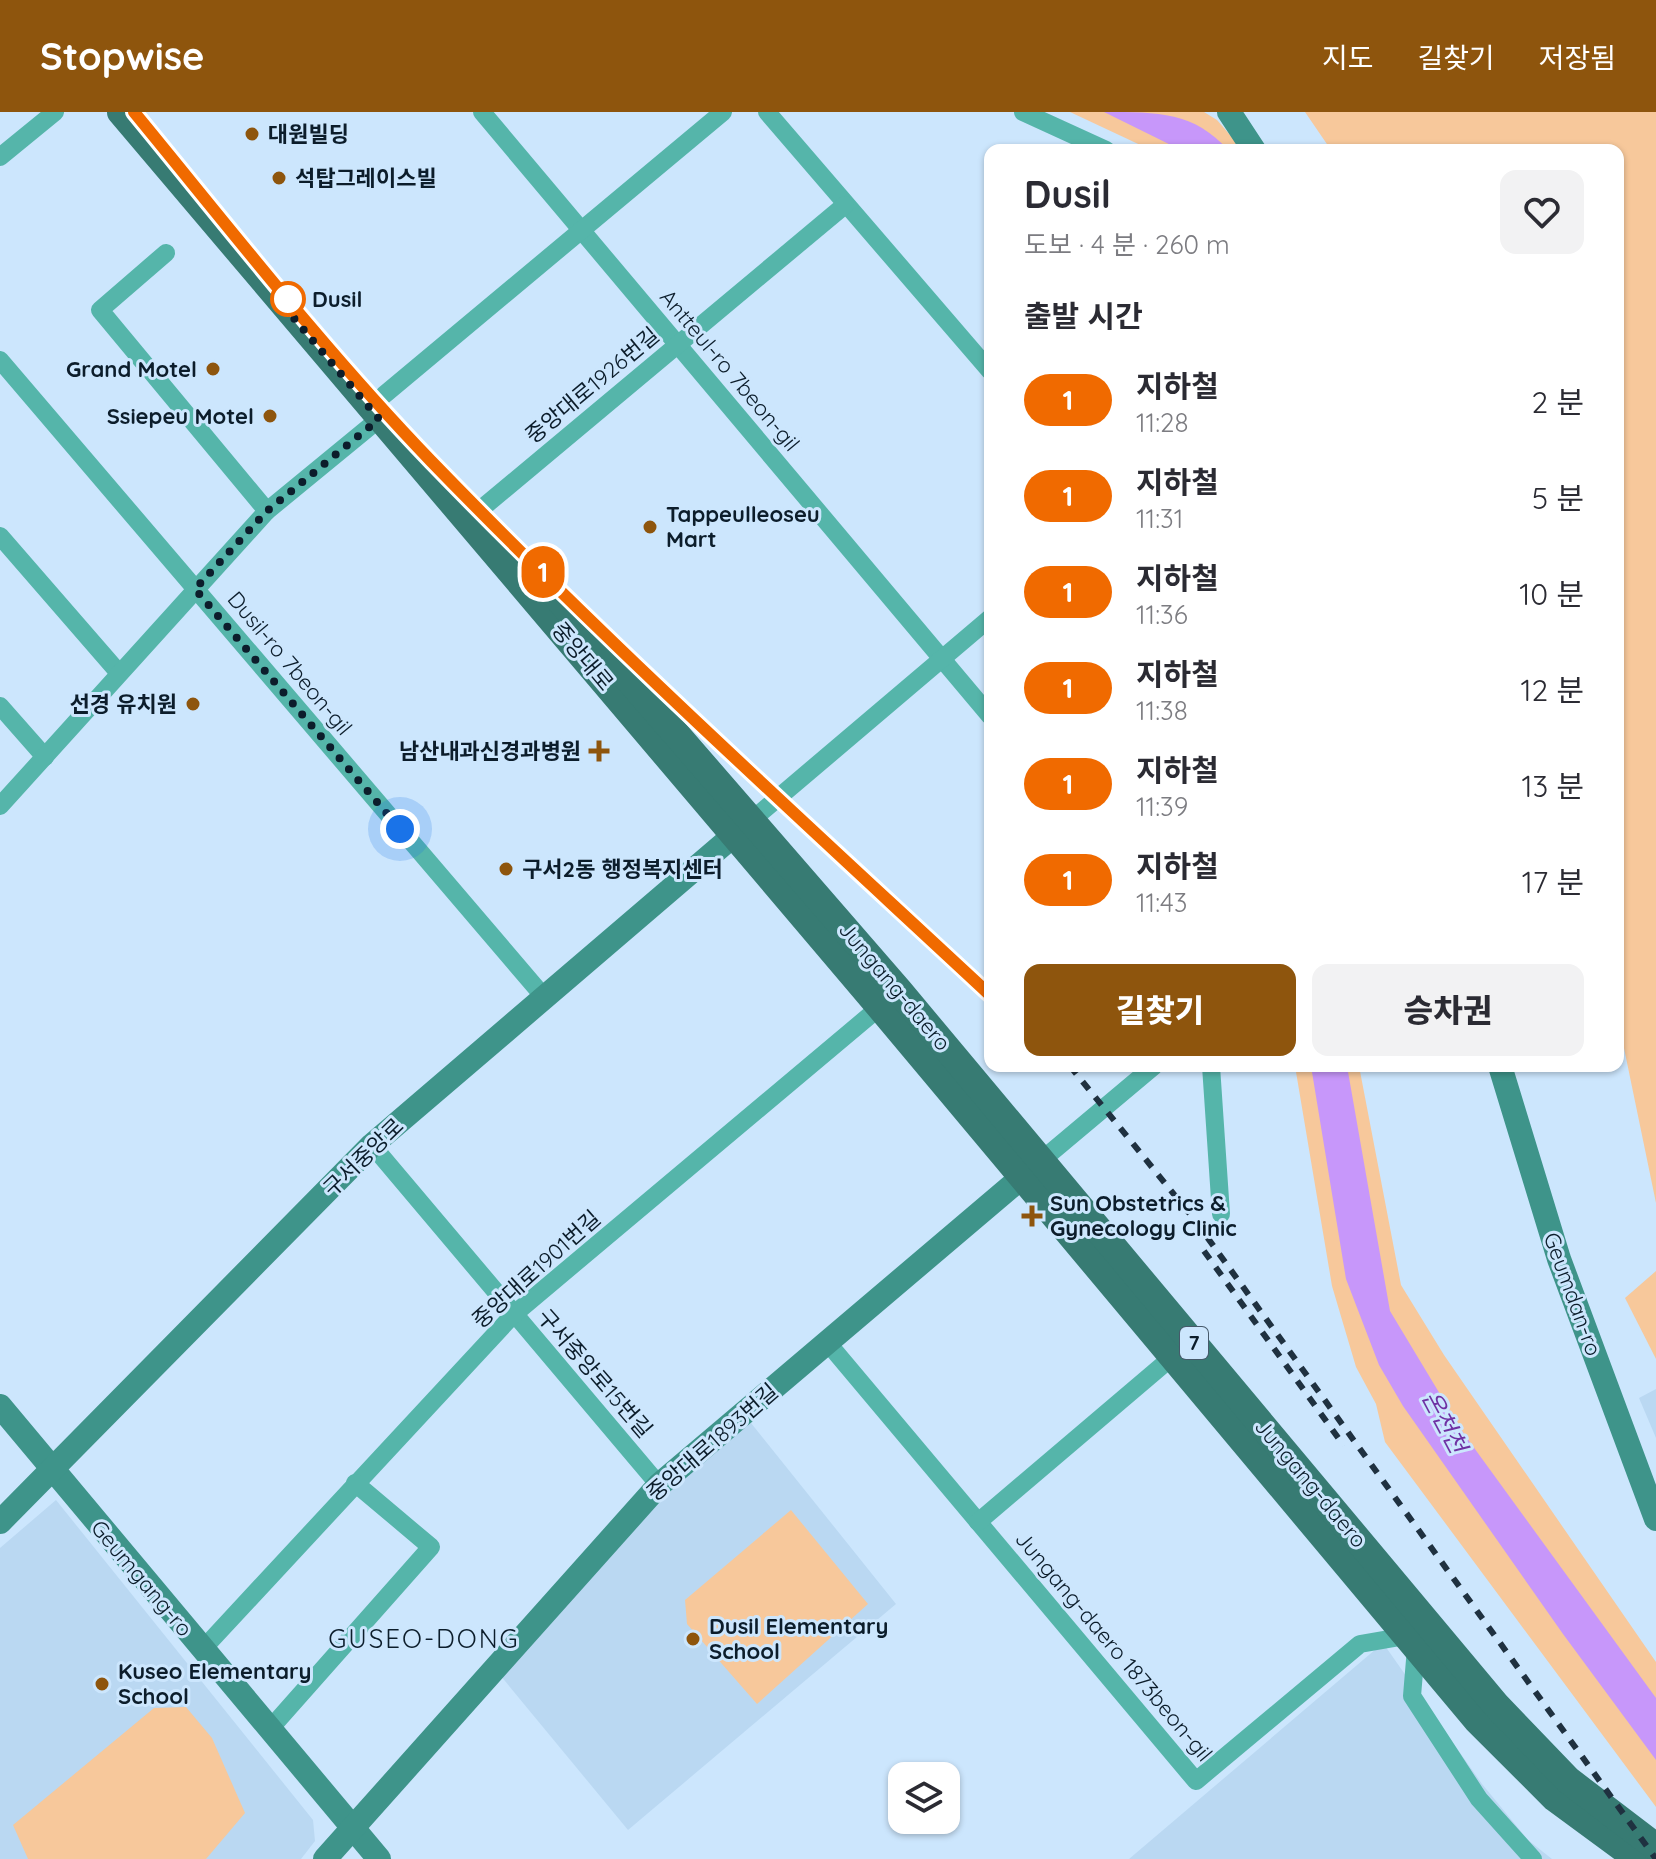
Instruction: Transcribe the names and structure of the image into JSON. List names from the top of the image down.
{
  "streets": {
    "main road": ["중앙대로", "Jungang-daero", "7"],
    "street": [
      "Antteul-ro 7beon-gil",
      "중앙대로1926번길",
      "Dusil-ro 7beon-gil",
      "구서중앙로",
      "중앙대로1901번길",
      "Geumdan-ro",
      "구서중앙로15번길",
      "중앙대로1893번길",
      "Geumgang-ro",
      "Jungang-daero 1873beon-gil"
    ]
  },
  "crossings": [
    ["Antteul-ro 7beon-gil", "중앙대로1926번길"],
    ["중앙대로1926번길", "Jungang-daero"],
    ["중앙대로", "Jungang-daero"],
    ["중앙대로", "구서중앙로"],
    ["Dusil-ro 7beon-gil", "구서중앙로"],
    ["Jungang-daero", "구서중앙로"],
    ["Jungang-daero", "중앙대로1901번길"],
    ["Jungang-daero", "중앙대로1893번길"],
    ["Jungang-daero", "Jungang-daero 1873beon-gil"],
    ["구서중앙로", "구서중앙로15번길"],
    ["구서중앙로", "Geumgang-ro"],
    ["중앙대로1901번길", "구서중앙로15번길"],
    ["중앙대로1901번길", "Geumgang-ro"],
    ["구서중앙로15번길", "중앙대로1893번길"],
    ["중앙대로1893번길", "Geumgang-ro"],
    ["중앙대로1893번길", "Jungang-daero 1873beon-gil"]
  ],
  "districts": ["GUSEO-DONG"],
  "water": ["온천천"],
  "places": {
    "other": [
      "대원빌딩",
      "석탑그레이스빌",
      "Dusil",
      "Grand Motel",
      "Ssiepeu Motel",
      "Tappeulleoseu Mart",
      "선경 유치원",
      "구서2동 행정복지센터",
      "Dusil Elementary School",
      "Kuseo Elementary School"
    ],
    "health": ["남산내과신경과병원", "Sun Obstetrics & Gynecology Clinic"]
  },
  "lines": ["metro line 1"],
  "page": {
    "header": "Stopwise",
    "nav": ["지도", "길찾기", "저장됨"],
    "on_map": "1",
    "heading": [
      ["Dusil", "도보 · 4 분 · 260 m"],
      "출발 시간"
    ],
    "list": [
      {
        "mark": "1",
        "name": "지하철",
        "note": "11:28",
        "value": "2 분"
      },
      {
        "mark": "1",
        "name": "지하철",
        "note": "11:31",
        "value": "5 분"
      },
      {
        "mark": "1",
        "name": "지하철",
        "note": "11:36",
        "value": "10 분"
      },
      {
        "mark": "1",
        "name": "지하철",
        "note": "11:38",
        "value": "12 분"
      },
      {
        "mark": "1",
        "name": "지하철",
        "note": "11:39",
        "value": "13 분"
      },
      {
        "mark": "1",
        "name": "지하철",
        "note": "11:43",
        "value": "17 분"
      }
    ],
    "buttons": ["길찾기", "승차권"]
  }
}
